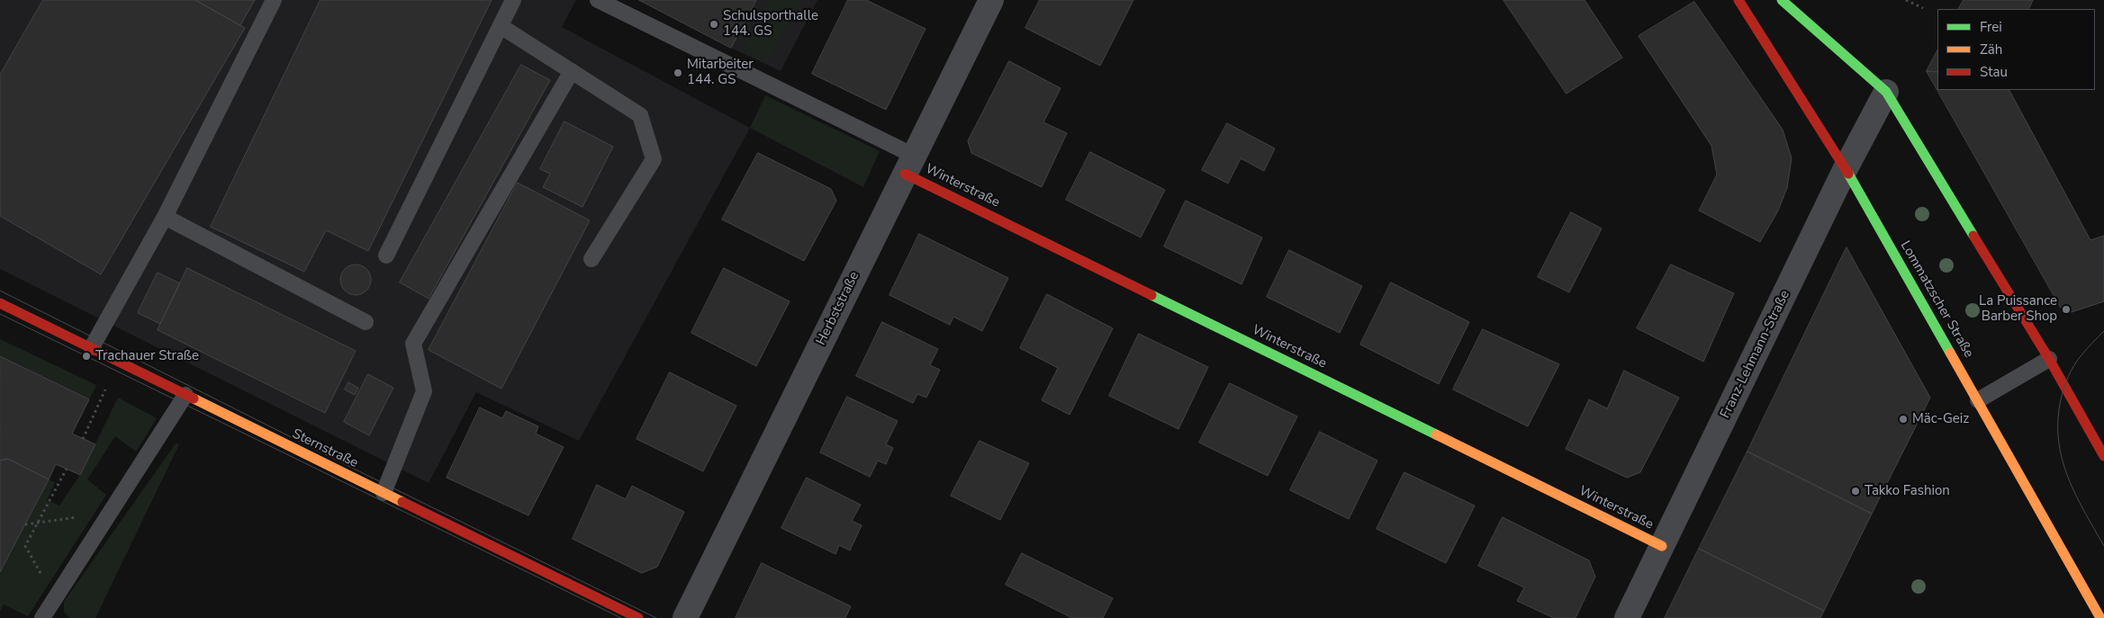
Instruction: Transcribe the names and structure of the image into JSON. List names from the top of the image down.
{
  "streets": {
    "street": [
      "Winterstraße",
      "Lommatzscher Straße",
      "Herbststraße",
      "Franz-Lehmann-Straße",
      "Sternstraße"
    ]
  },
  "crossings": [
    ["Winterstraße", "Herbststraße"],
    ["Winterstraße", "Franz-Lehmann-Straße"],
    ["Lommatzscher Straße", "Franz-Lehmann-Straße"]
  ],
  "places": [
    "Schulsporthalle 144. GS",
    "Mitarbeiter 144. GS",
    "La Puissance Barber Shop",
    "Trachauer Straße",
    "Mäc-Geiz",
    "Takko Fashion"
  ],
  "legend": ["Frei", "Zäh", "Stau"]
}
